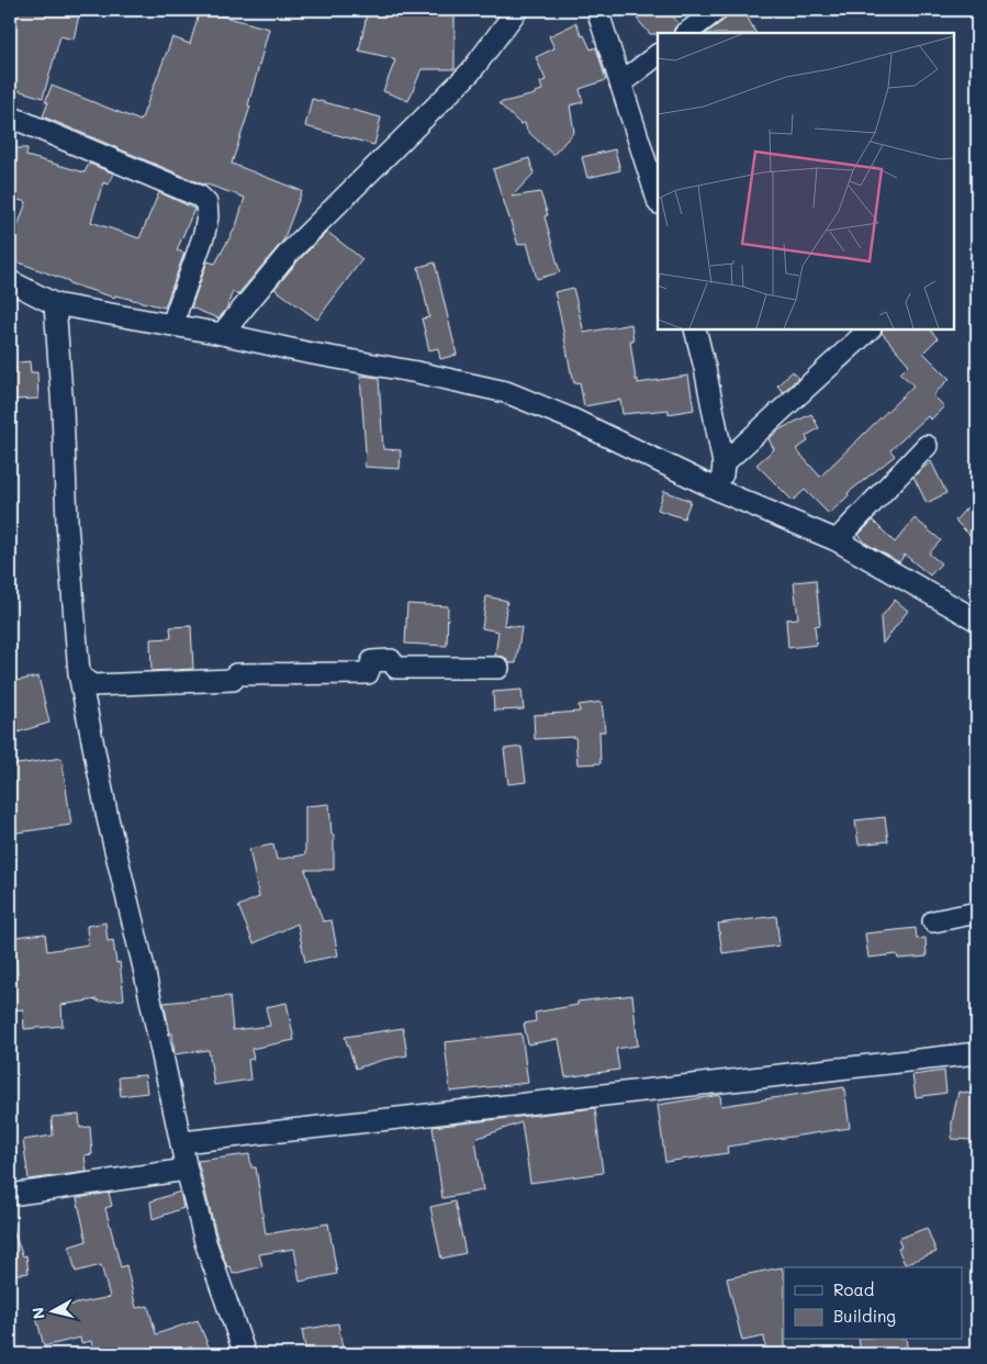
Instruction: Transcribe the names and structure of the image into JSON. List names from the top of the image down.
{
  "legend": ["Road", "Building"],
  "north": "left"
}
